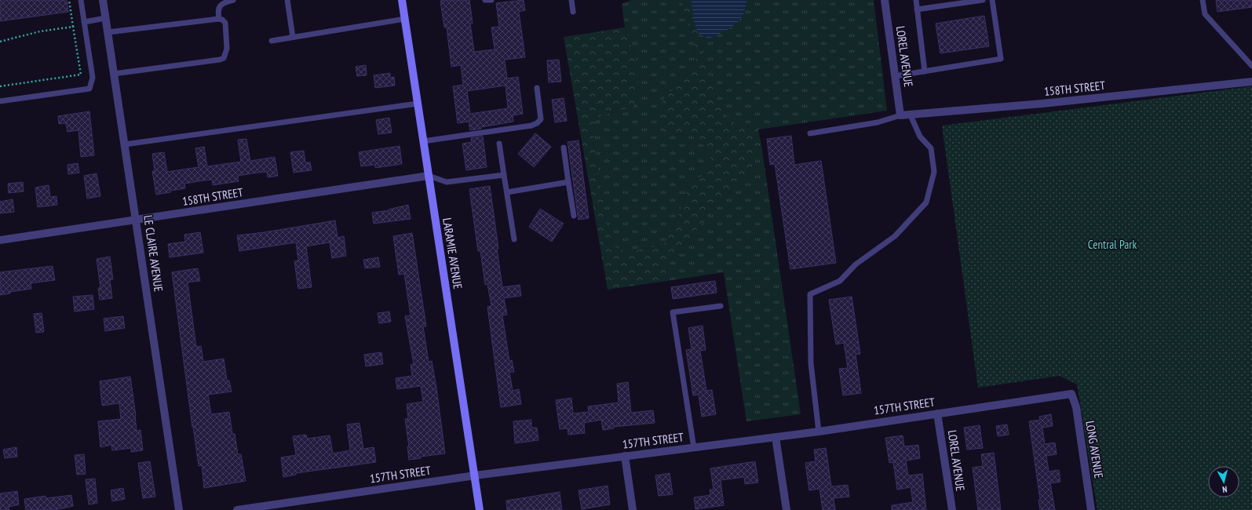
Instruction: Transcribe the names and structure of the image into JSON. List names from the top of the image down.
{
  "streets": {
    "street": [
      "LOREL AVENUE",
      "158TH STREET",
      "LE CLAIRE AVENUE",
      "LARAMIE AVENUE",
      "157TH STREET",
      "LONG AVENUE"
    ]
  },
  "crossings": [
    ["LOREL AVENUE", "158TH STREET"],
    ["LOREL AVENUE", "157TH STREET"],
    ["158TH STREET", "LE CLAIRE AVENUE"],
    ["158TH STREET", "LARAMIE AVENUE"],
    ["LARAMIE AVENUE", "157TH STREET"],
    ["157TH STREET", "LONG AVENUE"]
  ],
  "parks": ["Central Park"],
  "north": "bottom"
}
